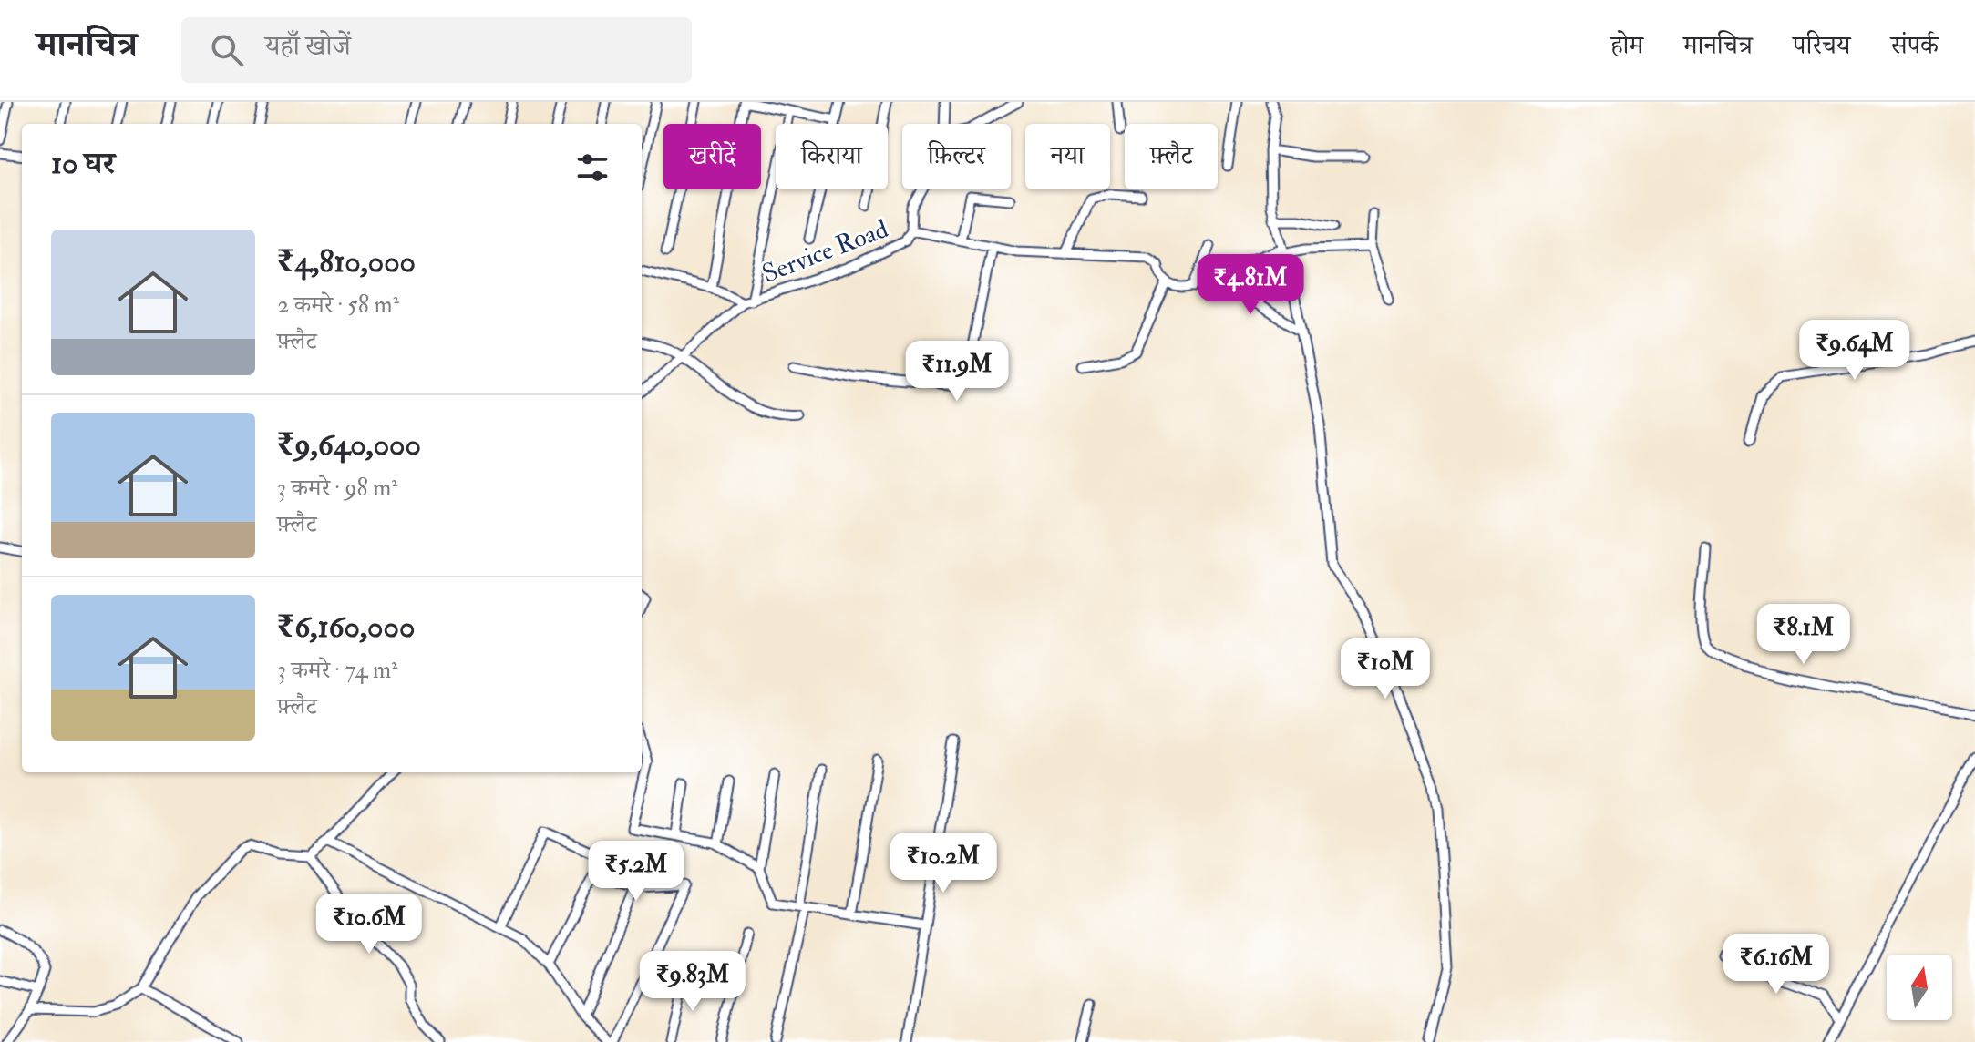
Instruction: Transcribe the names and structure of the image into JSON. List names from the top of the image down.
{
  "streets": {
    "street": ["Service Road"]
  },
  "north": "top",
  "page": {
    "header": "मानचित्र",
    "search": "यहाँ खोजें",
    "nav": [
      "होम",
      "मानचित्र",
      "परिचय",
      "संपर्क"
    ],
    "chip": [
      "खरीदें",
      "किराया",
      "फ़िल्टर",
      "नया",
      "फ़्लैट"
    ],
    "heading": "10 घर",
    "list": [
      {
        "name": "₹4,810,000",
        "note": "2 कमरे · 58 m² · फ़्लैट"
      },
      {
        "name": "₹9,640,000",
        "note": "3 कमरे · 98 m² · फ़्लैट"
      },
      {
        "name": "₹6,160,000",
        "note": "3 कमरे · 74 m² · फ़्लैट"
      }
    ],
    "price": [
      "₹4.81M",
      "₹9.64M",
      "₹11.9M",
      "₹8.1M",
      "₹10M",
      "₹10.2M",
      "₹5.2M",
      "₹10.6M",
      "₹6.16M",
      "₹9.83M"
    ]
  }
}
